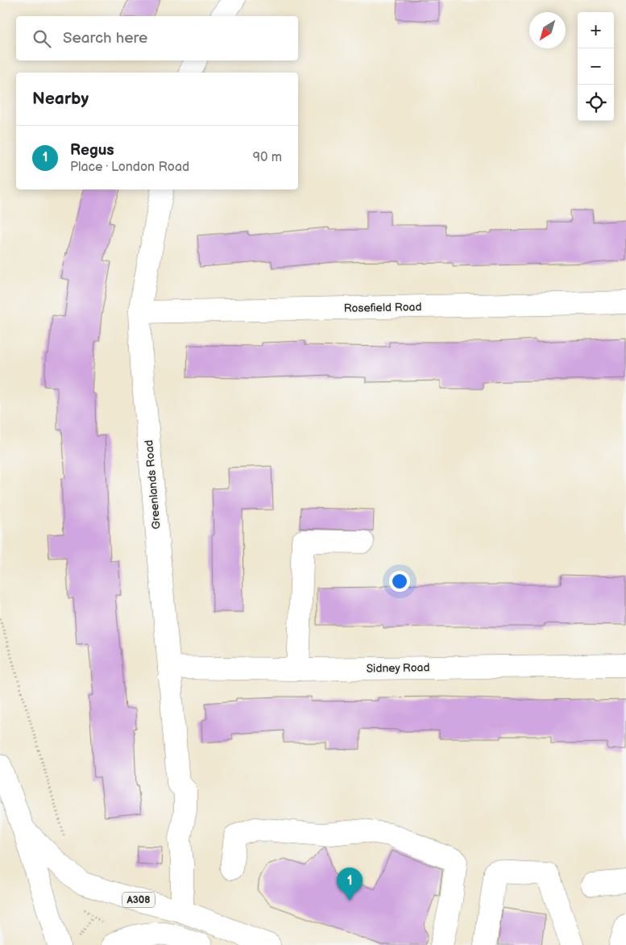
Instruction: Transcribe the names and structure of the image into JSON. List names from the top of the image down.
{
  "streets": {
    "main road": [
      "Rosefield Road",
      "Greenlands Road",
      "Sidney Road",
      "A308"
    ]
  },
  "crossings": [
    ["Rosefield Road", "Greenlands Road"],
    ["Greenlands Road", "Sidney Road"],
    ["Greenlands Road", "A308"]
  ],
  "north": "bottom left",
  "page": {
    "map_buttons": ["+", "−"],
    "search": "Search here",
    "heading": "Nearby",
    "list": [
      {
        "mark": "1",
        "name": "Regus",
        "note": "Place · London Road",
        "value": "90 m"
      }
    ],
    "pins": "1"
  }
}
